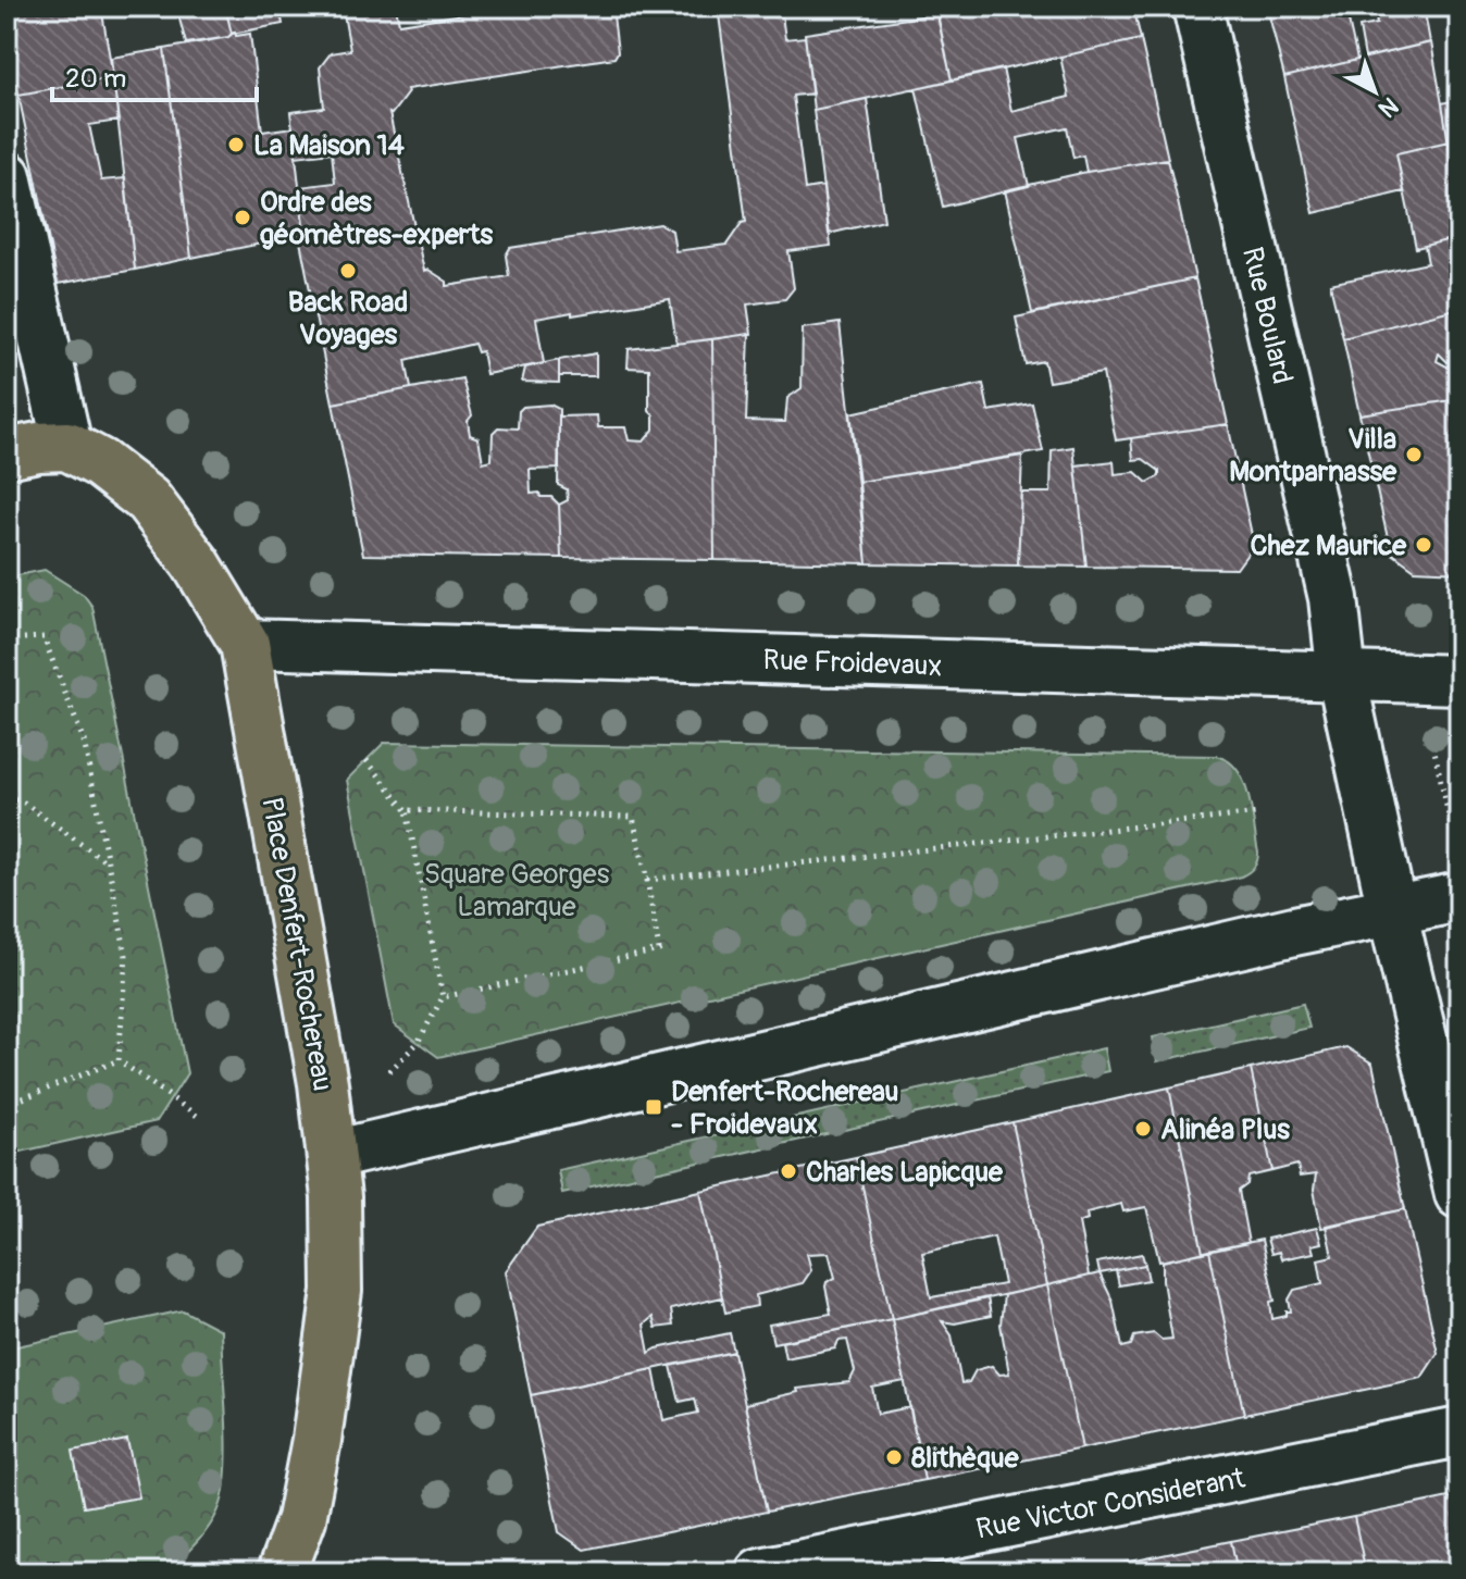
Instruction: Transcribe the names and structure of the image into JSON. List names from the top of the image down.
{
  "streets": {
    "main road": [
      "Rue Boulard",
      "Rue Froidevaux",
      "Place Denfert-Rochereau",
      "Rue Victor Considerant"
    ]
  },
  "crossings": [
    ["Rue Boulard", "Rue Froidevaux"],
    ["Rue Froidevaux", "Place Denfert-Rochereau"]
  ],
  "parks": ["Square Georges Lamarque"],
  "places": {
    "other": [
      "La Maison 14",
      "Ordre des géomètres-experts",
      "Back Road Voyages",
      "Villa Montparnasse",
      "Chez Maurice",
      "Alinéa Plus",
      "Charles Lapicque",
      "8lithèque"
    ],
    "transit": ["Denfert-Rochereau - Froidevaux"]
  },
  "scale_bar": "20 m",
  "north": "bottom right"
}
